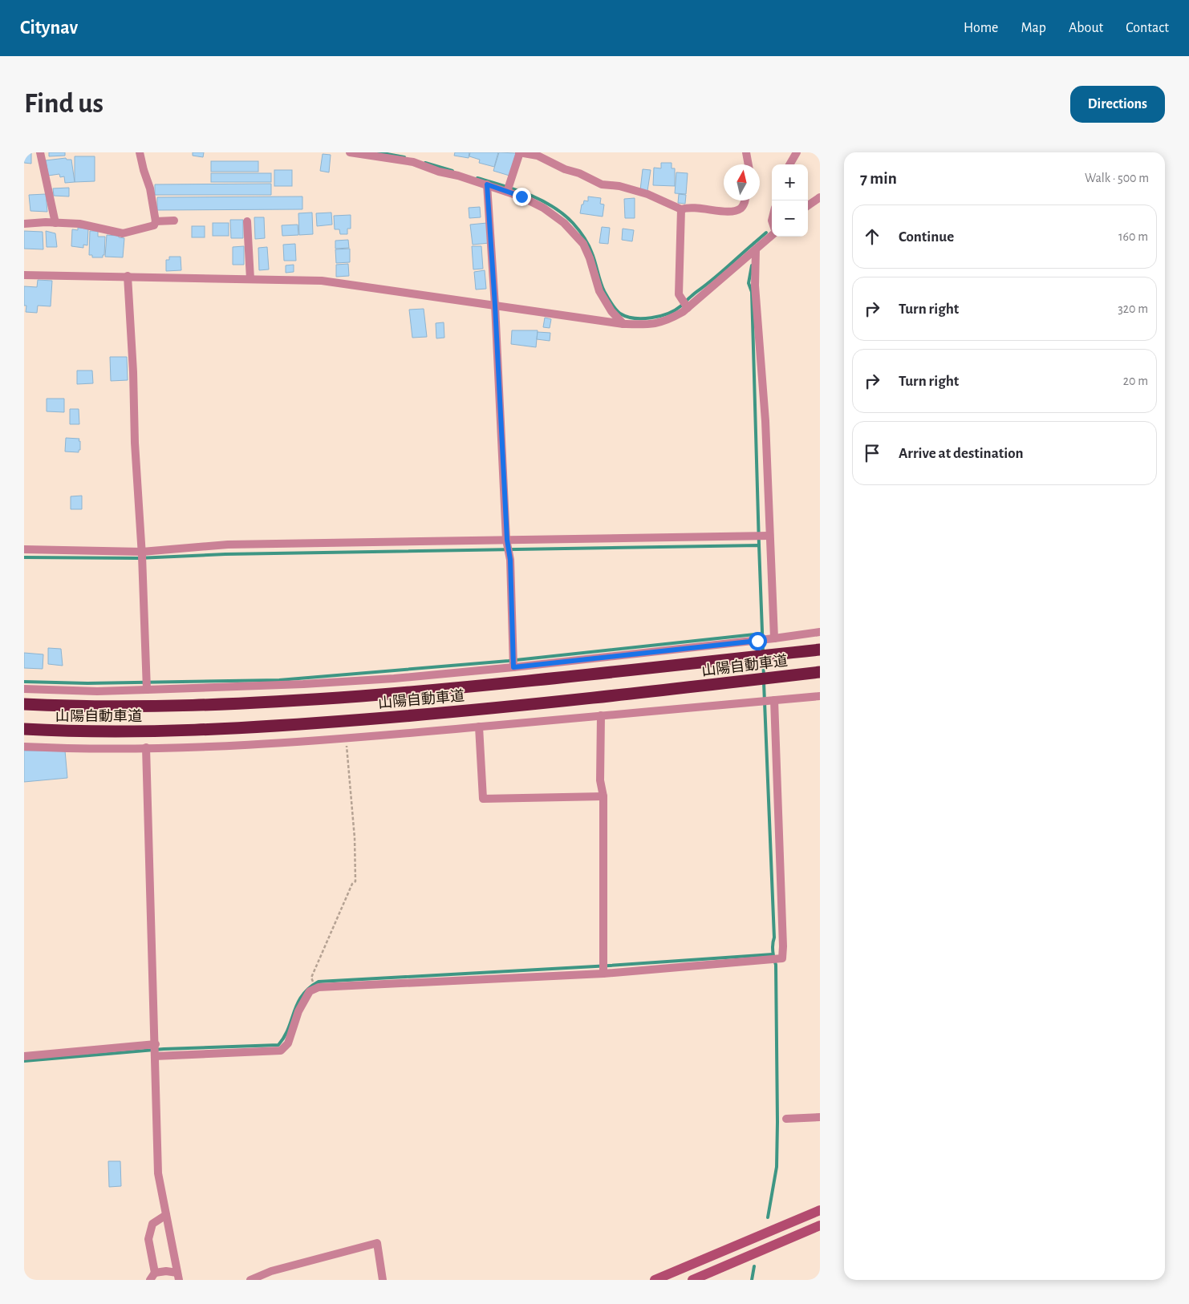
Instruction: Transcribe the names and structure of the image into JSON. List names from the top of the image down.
{
  "streets": {
    "highway": ["山陽自動車道"]
  },
  "north": "top",
  "page": {
    "header": "Citynav",
    "nav": [
      "Home",
      "Map",
      "About",
      "Contact"
    ],
    "buttons": "Directions",
    "title": "Find us",
    "heading": ["7 min", "Walk · 500 m"],
    "map_buttons": ["+", "−"],
    "list": [
      ["Continue", "160 m"],
      ["Turn right", "320 m"],
      ["Turn right", "20 m"],
      "Arrive at destination"
    ]
  }
}
